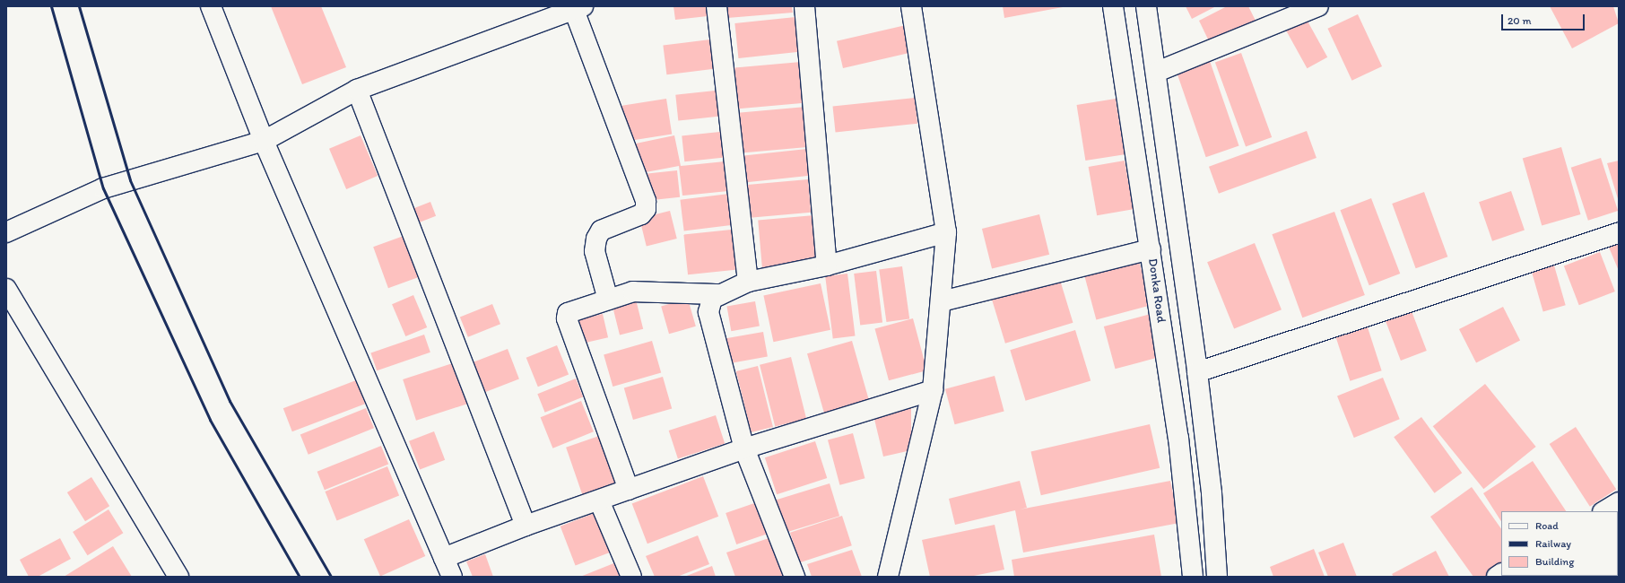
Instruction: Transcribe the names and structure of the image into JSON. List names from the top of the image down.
{
  "streets": {
    "street": ["Donka Road"]
  },
  "legend": ["Road", "Railway", "Building"],
  "scale_bar": "20 m"
}
